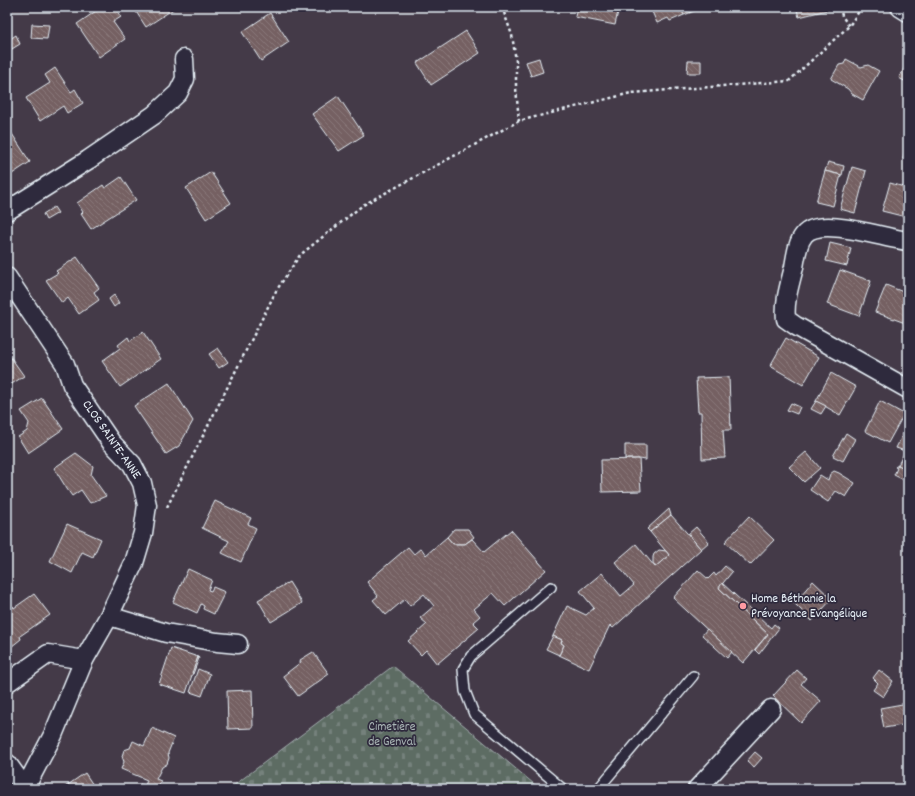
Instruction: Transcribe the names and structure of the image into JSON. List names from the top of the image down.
{
  "streets": {
    "street": ["CLOS SAINTE-ANNE"]
  },
  "parks": ["Cimetière de Genval"],
  "places": ["Home Béthanie la Prévoyance Evangélique"]
}
